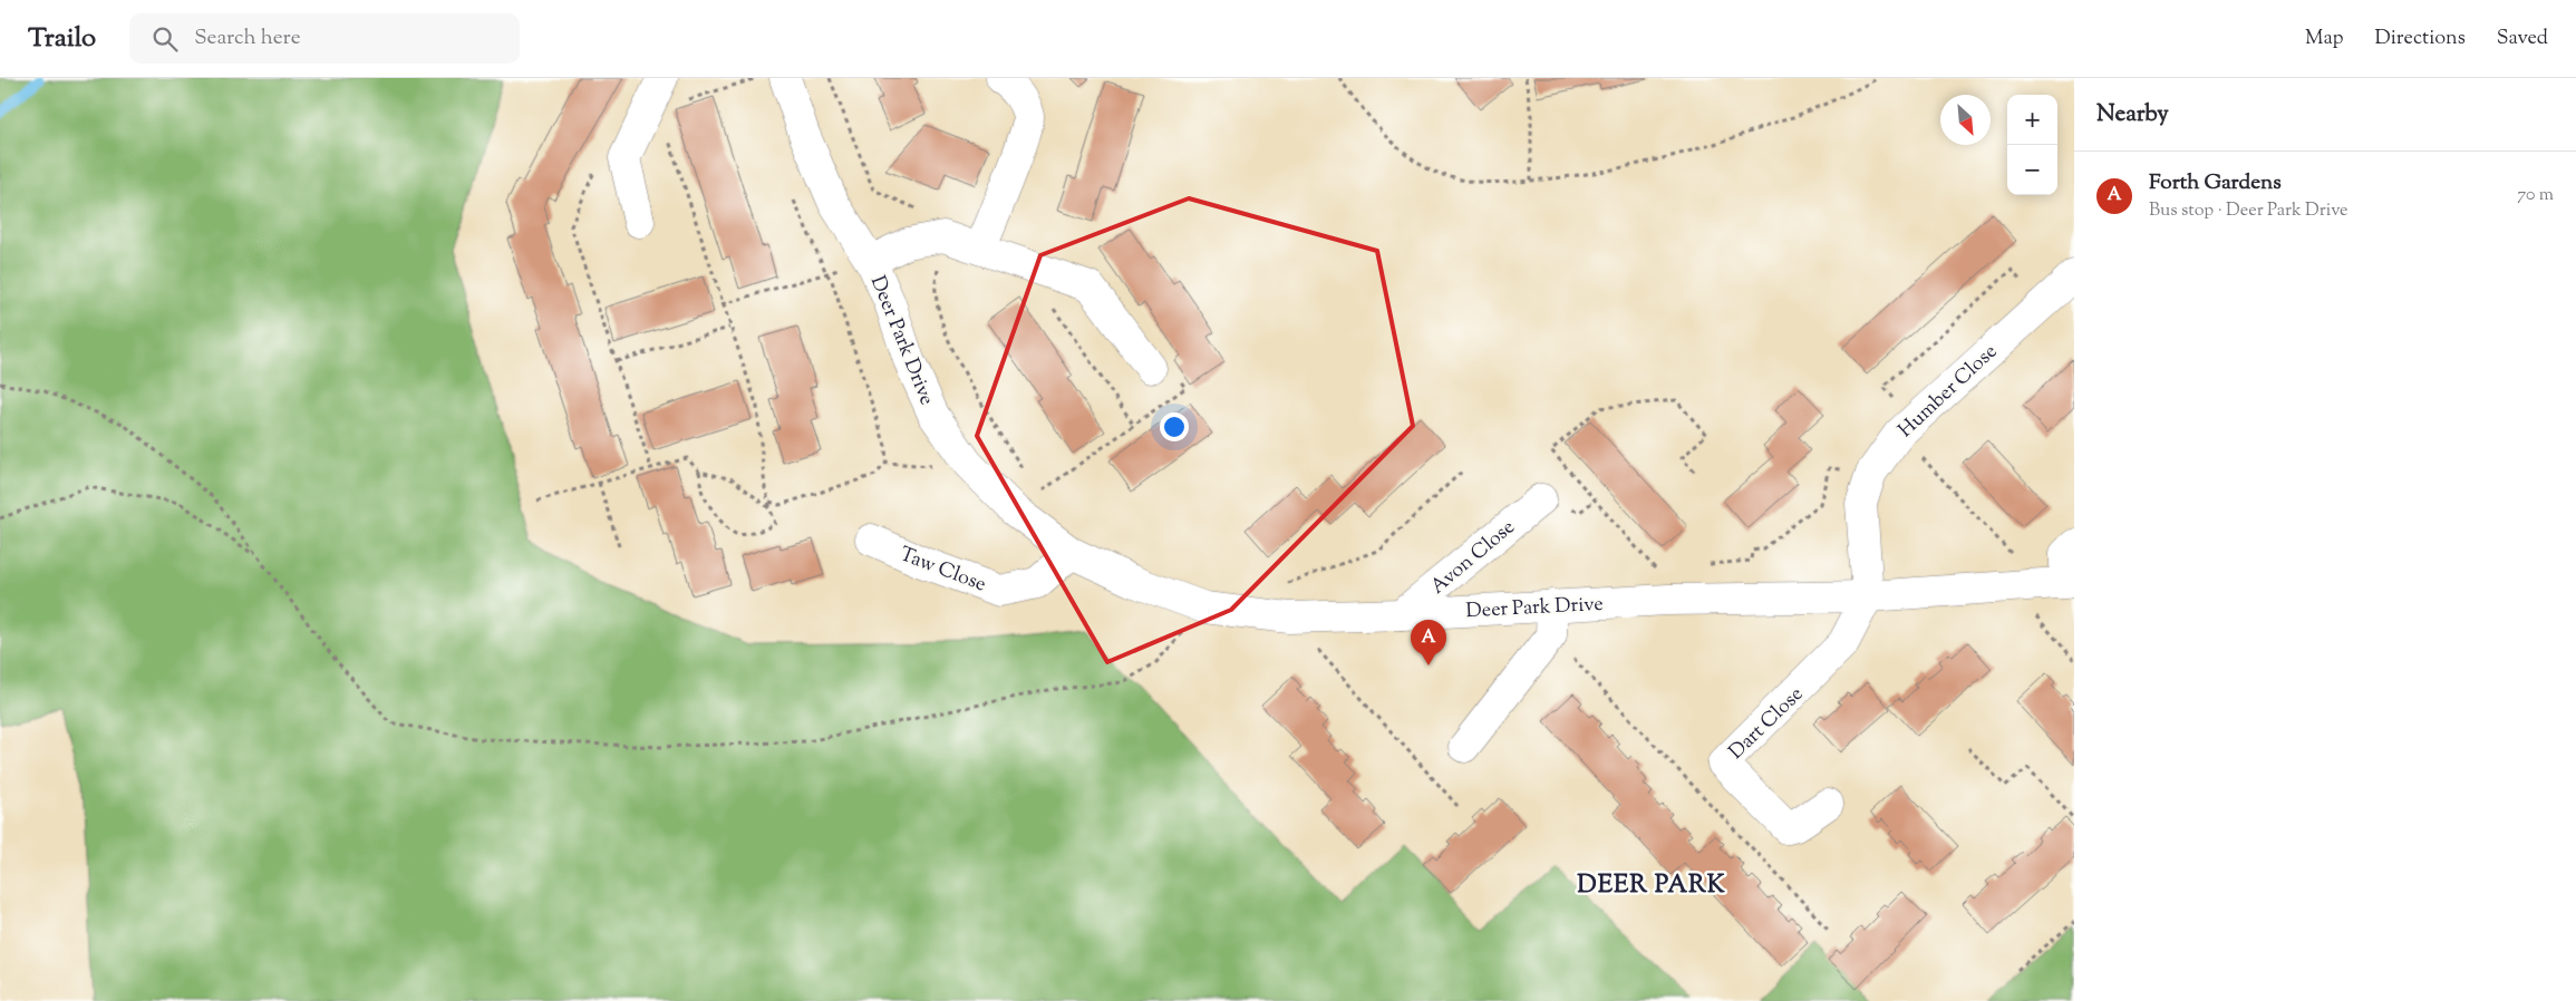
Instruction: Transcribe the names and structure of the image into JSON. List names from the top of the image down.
{
  "streets": {
    "street": [
      "Deer Park Drive",
      "Humber Close",
      "Avon Close",
      "Taw Close",
      "Dart Close"
    ]
  },
  "crossings": [
    ["Deer Park Drive", "Humber Close"],
    ["Deer Park Drive", "Avon Close"],
    ["Deer Park Drive", "Taw Close"],
    ["Deer Park Drive", "Dart Close"],
    ["Humber Close", "Dart Close"]
  ],
  "districts": ["DEER PARK"],
  "north": "bottom right",
  "page": {
    "header": "Trailo",
    "search": "Search here",
    "nav": ["Map", "Directions", "Saved"],
    "heading": "Nearby",
    "map_buttons": ["+", "−"],
    "list": [
      {
        "mark": "A",
        "name": "Forth Gardens",
        "note": "Bus stop · Deer Park Drive",
        "value": "70 m"
      }
    ],
    "pins": "A"
  }
}
